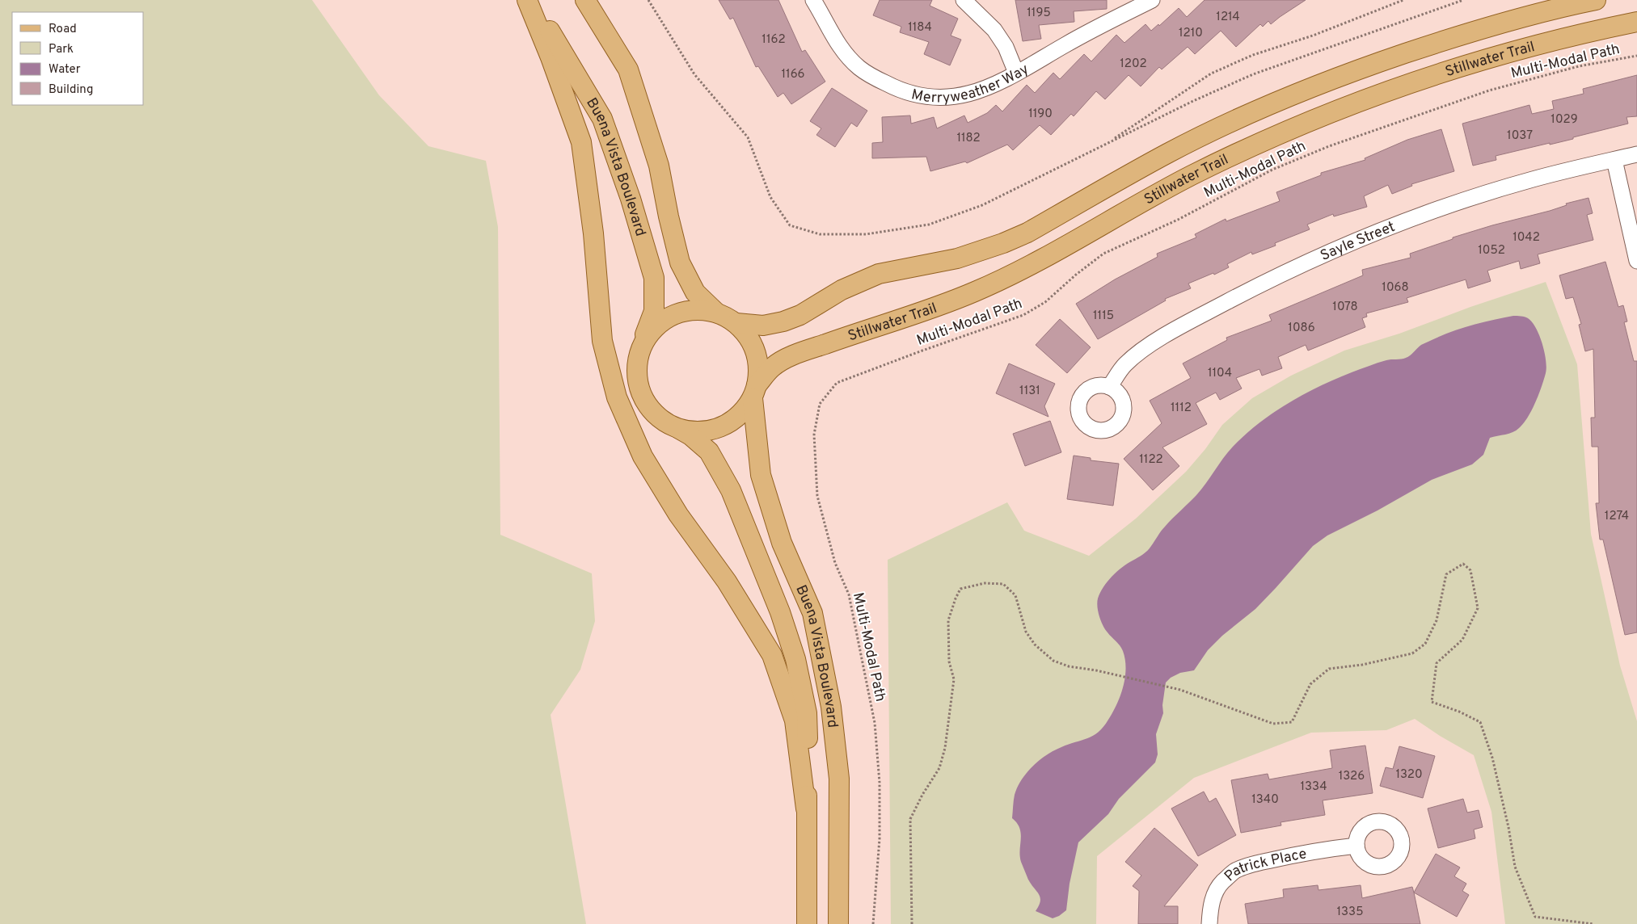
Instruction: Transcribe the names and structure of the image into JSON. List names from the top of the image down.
{
  "streets": {
    "main road": ["Stillwater Trail", "Buena Vista Boulevard"],
    "street": ["Merryweather Way", "Sayle Street", "Patrick Place"],
    "path": ["Multi-Modal Path"]
  },
  "crossings": [
    ["Stillwater Trail", "Buena Vista Boulevard"]
  ],
  "house_numbers": [
    "1195",
    "1214",
    "1184",
    "1210",
    "1162",
    "1202",
    "1166",
    "1190",
    "1029",
    "1037",
    "1182",
    "1042",
    "1052",
    "1068",
    "1078",
    "1115",
    "1086",
    "1104",
    "1131",
    "1112",
    "1122",
    "1274",
    "1320",
    "1326",
    "1334",
    "1340",
    "1335"
  ],
  "legend": [
    "Road",
    "Park",
    "Water",
    "Building"
  ]
}
